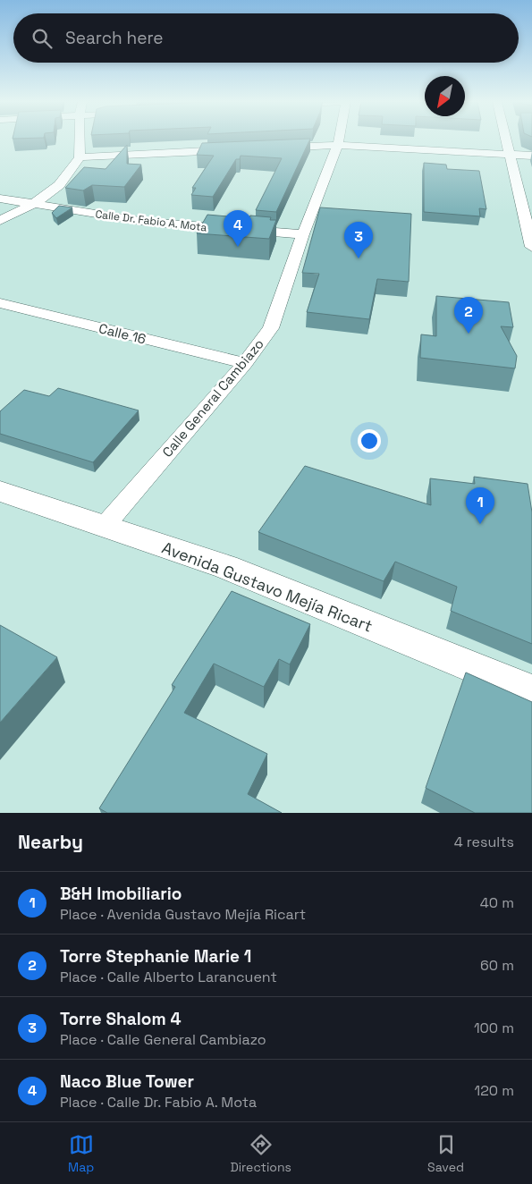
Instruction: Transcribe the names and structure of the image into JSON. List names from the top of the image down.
{
  "streets": {
    "street": [
      "Calle Dr. Fabio A. Mota",
      "Calle 16",
      "Calle General Cambiazo",
      "Avenida Gustavo Mejía Ricart"
    ]
  },
  "crossings": [
    ["Calle Dr. Fabio A. Mota", "Calle General Cambiazo"],
    ["Calle 16", "Calle General Cambiazo"],
    ["Calle General Cambiazo", "Avenida Gustavo Mejía Ricart"]
  ],
  "north": "bottom left",
  "page": {
    "search": "Search here",
    "pins": [
      "4",
      "3",
      "2",
      "1"
    ],
    "heading": ["Nearby", "4 results"],
    "list": [
      {
        "mark": "1",
        "name": "B&H Imobiliario",
        "note": "Place · Avenida Gustavo Mejía Ricart",
        "value": "40 m"
      },
      {
        "mark": "2",
        "name": "Torre Stephanie Marie 1",
        "note": "Place · Calle Alberto Larancuent",
        "value": "60 m"
      },
      {
        "mark": "3",
        "name": "Torre Shalom 4",
        "note": "Place · Calle General Cambiazo",
        "value": "100 m"
      },
      {
        "mark": "4",
        "name": "Naco Blue Tower",
        "note": "Place · Calle Dr. Fabio A. Mota",
        "value": "120 m"
      }
    ],
    "nav": ["Map", "Directions", "Saved"]
  }
}
